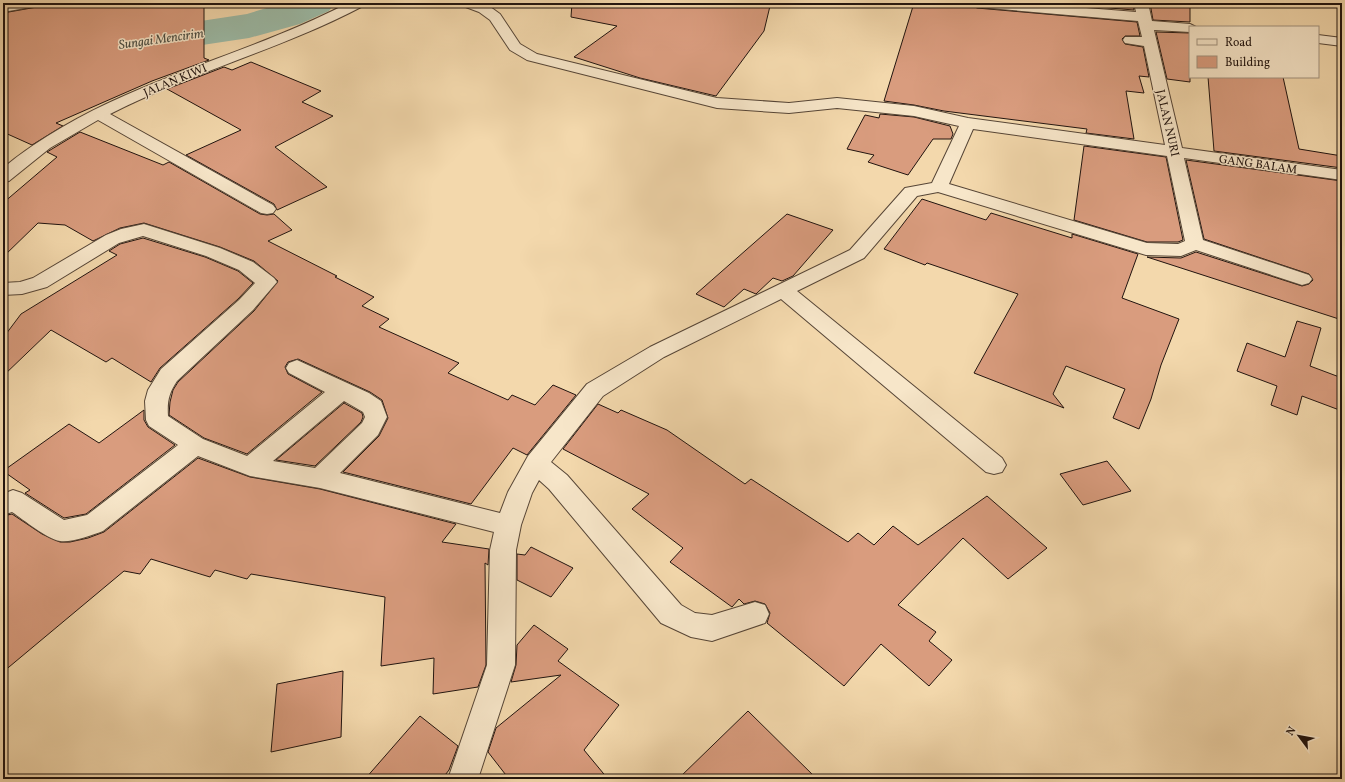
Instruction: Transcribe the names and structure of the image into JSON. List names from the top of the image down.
{
  "streets": {
    "street": ["JALAN KIWI", "JALAN NURI", "GANG BALAM"]
  },
  "crossings": [
    ["JALAN NURI", "GANG BALAM"]
  ],
  "water": ["Sungai Mencirim"],
  "legend": ["Road", "Building"],
  "north": "top left"
}
